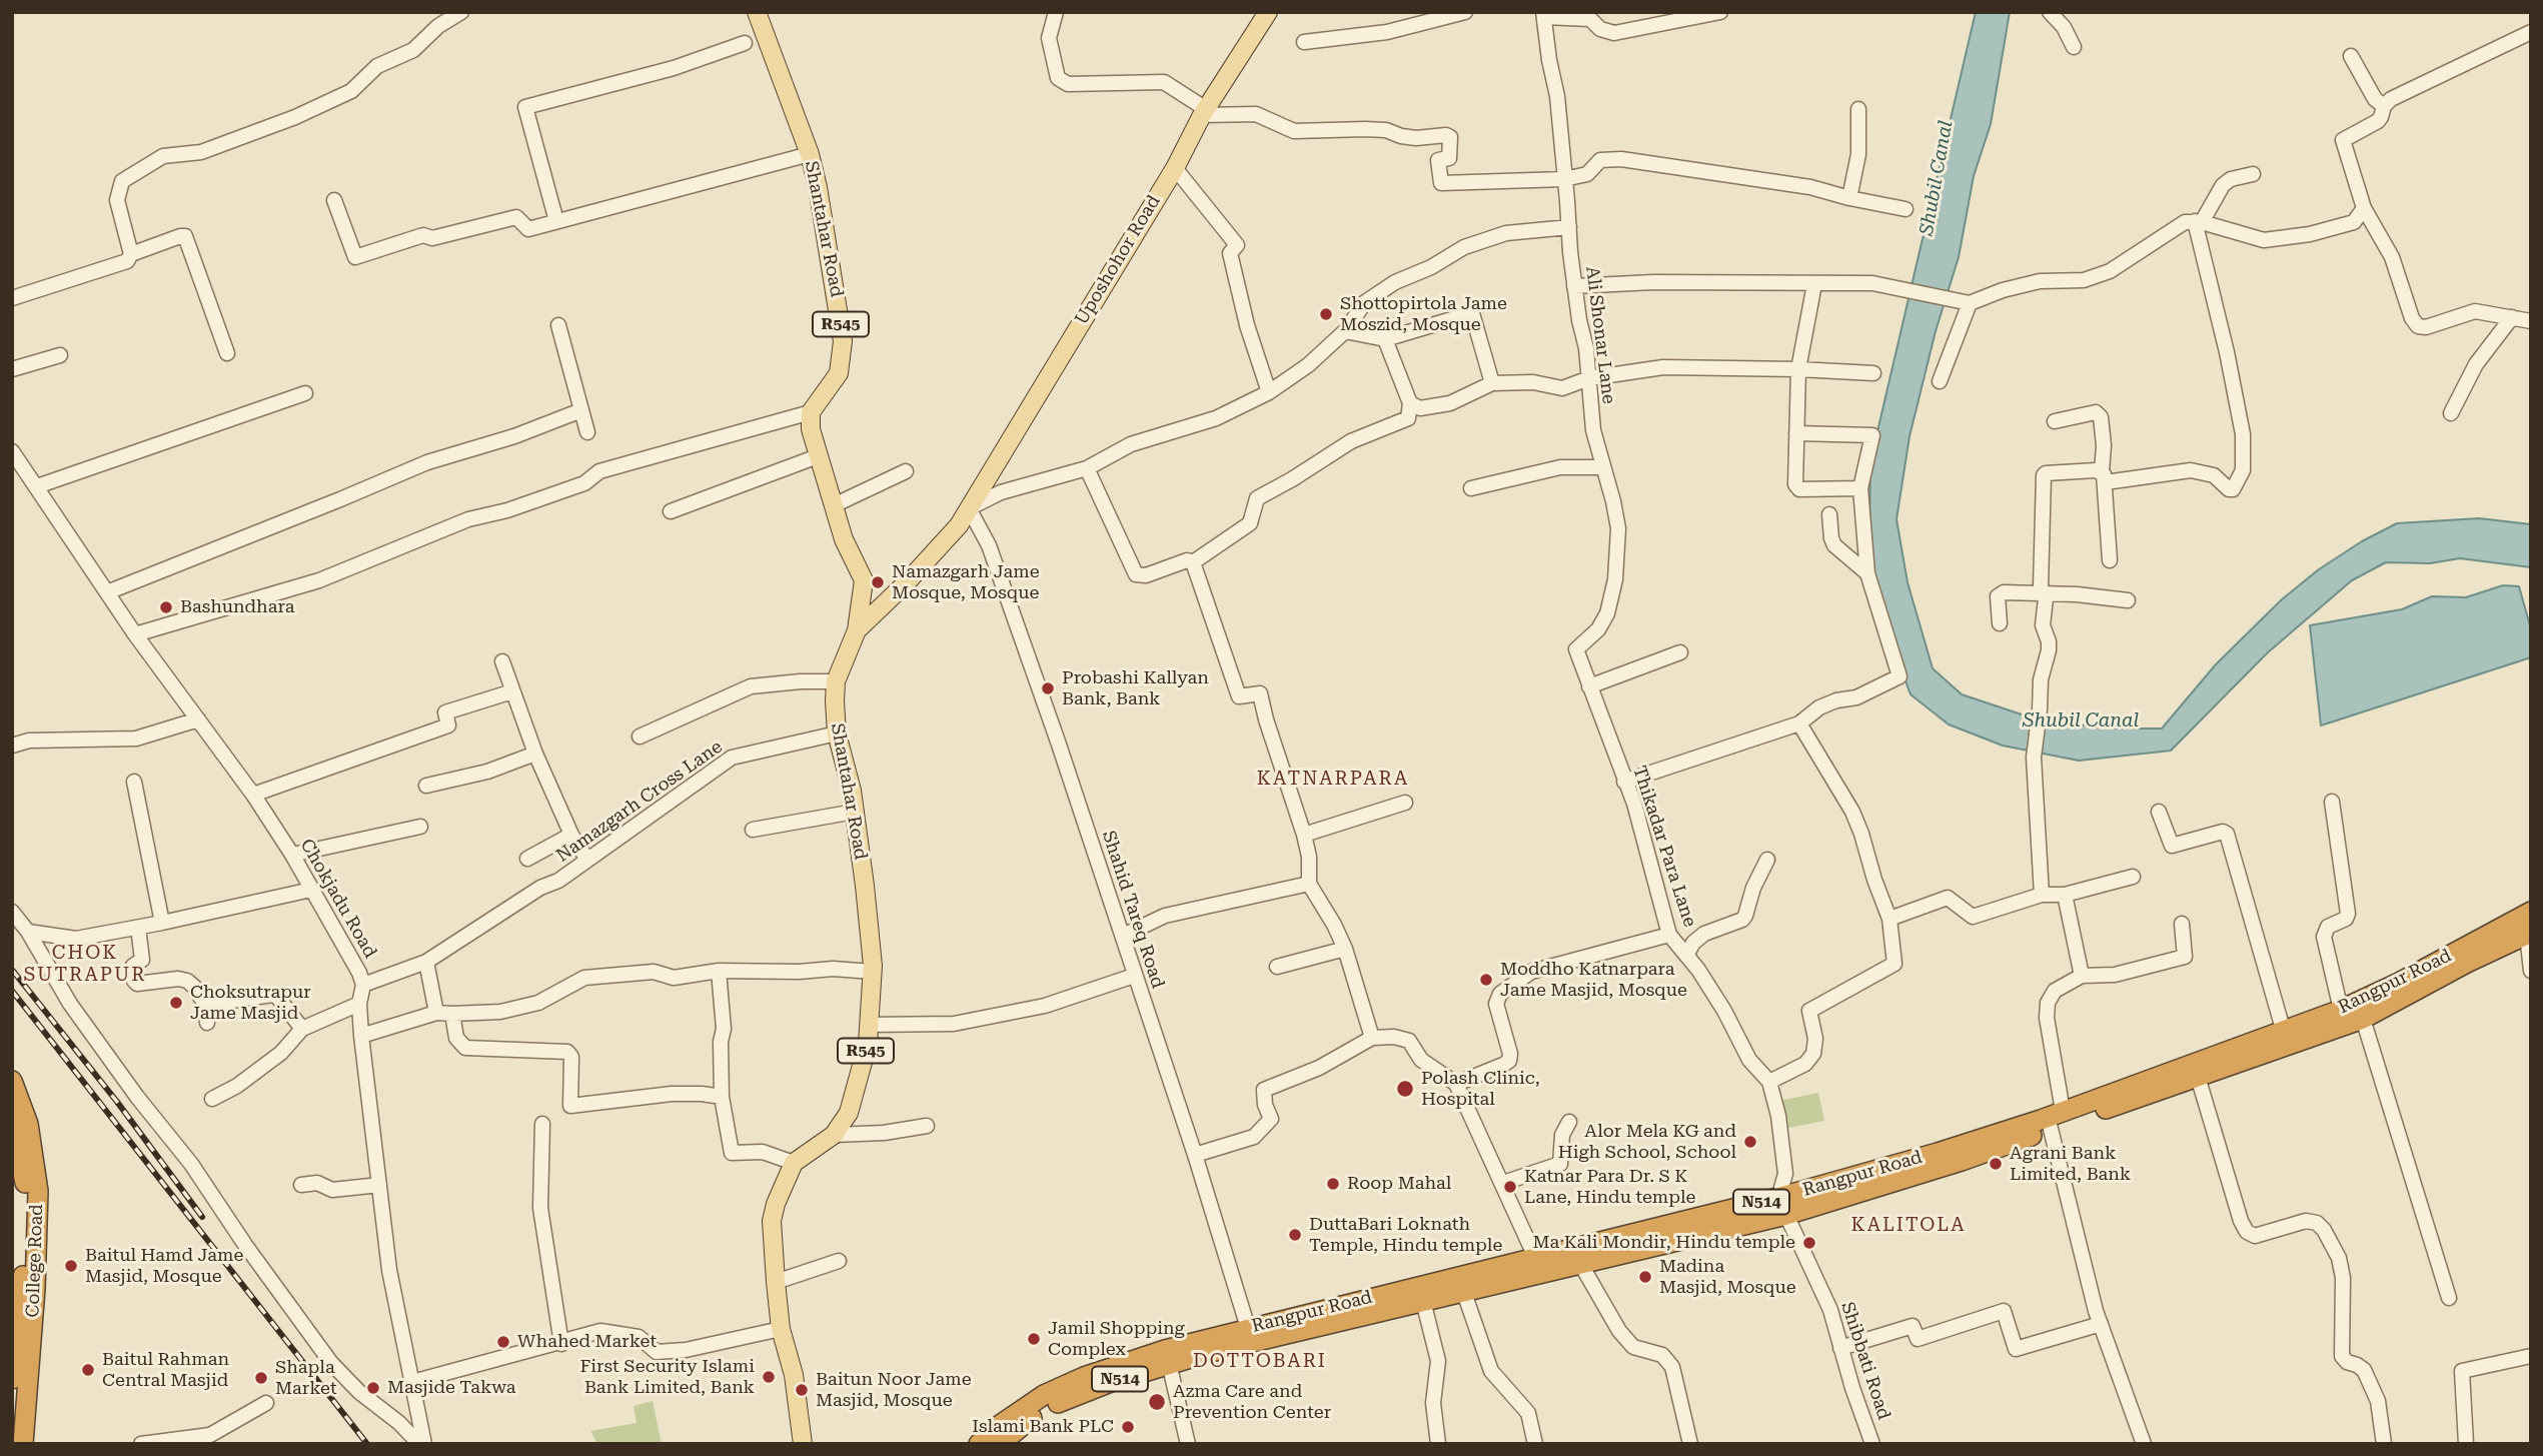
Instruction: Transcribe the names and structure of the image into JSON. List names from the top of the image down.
{
  "streets": {
    "highway": ["Rangpur Road", "N514", "College Road"],
    "main road": ["Shantahar Road", "Uposhohor Road", "R545"],
    "street": [
      "Ali Shonar Lane",
      "Namazgarh Cross Lane",
      "Thikadar Para Lane",
      "Chokjadu Road",
      "Shahid Tareq Road",
      "Shibbati Road"
    ]
  },
  "crossings": [
    ["Shantahar Road", "Uposhohor Road"],
    ["Shantahar Road", "Namazgarh Cross Lane"],
    ["Uposhohor Road", "Shahid Tareq Road"],
    ["Ali Shonar Lane", "Thikadar Para Lane"],
    ["Namazgarh Cross Lane", "Chokjadu Road"],
    ["Thikadar Para Lane", "Rangpur Road"],
    ["Thikadar Para Lane", "Shibbati Road"],
    ["Shahid Tareq Road", "Rangpur Road"],
    ["Rangpur Road", "Shibbati Road"]
  ],
  "districts": [
    "KATNARPARA",
    "CHOK SUTRAPUR",
    "KALITOLA",
    "DOTTOBARI"
  ],
  "water": ["Shubil Canal"],
  "places": [
    "Shottopirtola Jame Moszid, Mosque",
    "Namazgarh Jame Mosque, Mosque",
    "Bashundhara",
    "Probashi Kallyan Bank, Bank",
    "Moddho Katnarpara Jame Masjid, Mosque",
    "Choksutrapur Jame Masjid",
    "Polash Clinic, Hospital",
    "Alor Mela KG and High School, School",
    "Agrani Bank Limited, Bank",
    "Roop Mahal",
    "Katnar Para Dr. S K Lane, Hindu temple",
    "DuttaBari Loknath Temple, Hindu temple",
    "Ma Kali Mondir, Hindu temple",
    "Baitul Hamd Jame Masjid, Mosque",
    "Madina Masjid, Mosque",
    "Jamil Shopping Complex",
    "Whahed Market",
    "Baitul Rahman Central Masjid",
    "First Security Islami Bank Limited, Bank",
    "Shapla Market",
    "Masjide Takwa",
    "Baitun Noor Jame Masjid, Mosque",
    "Azma Care and Prevention Center",
    "Islami Bank PLC"
  ]
}
